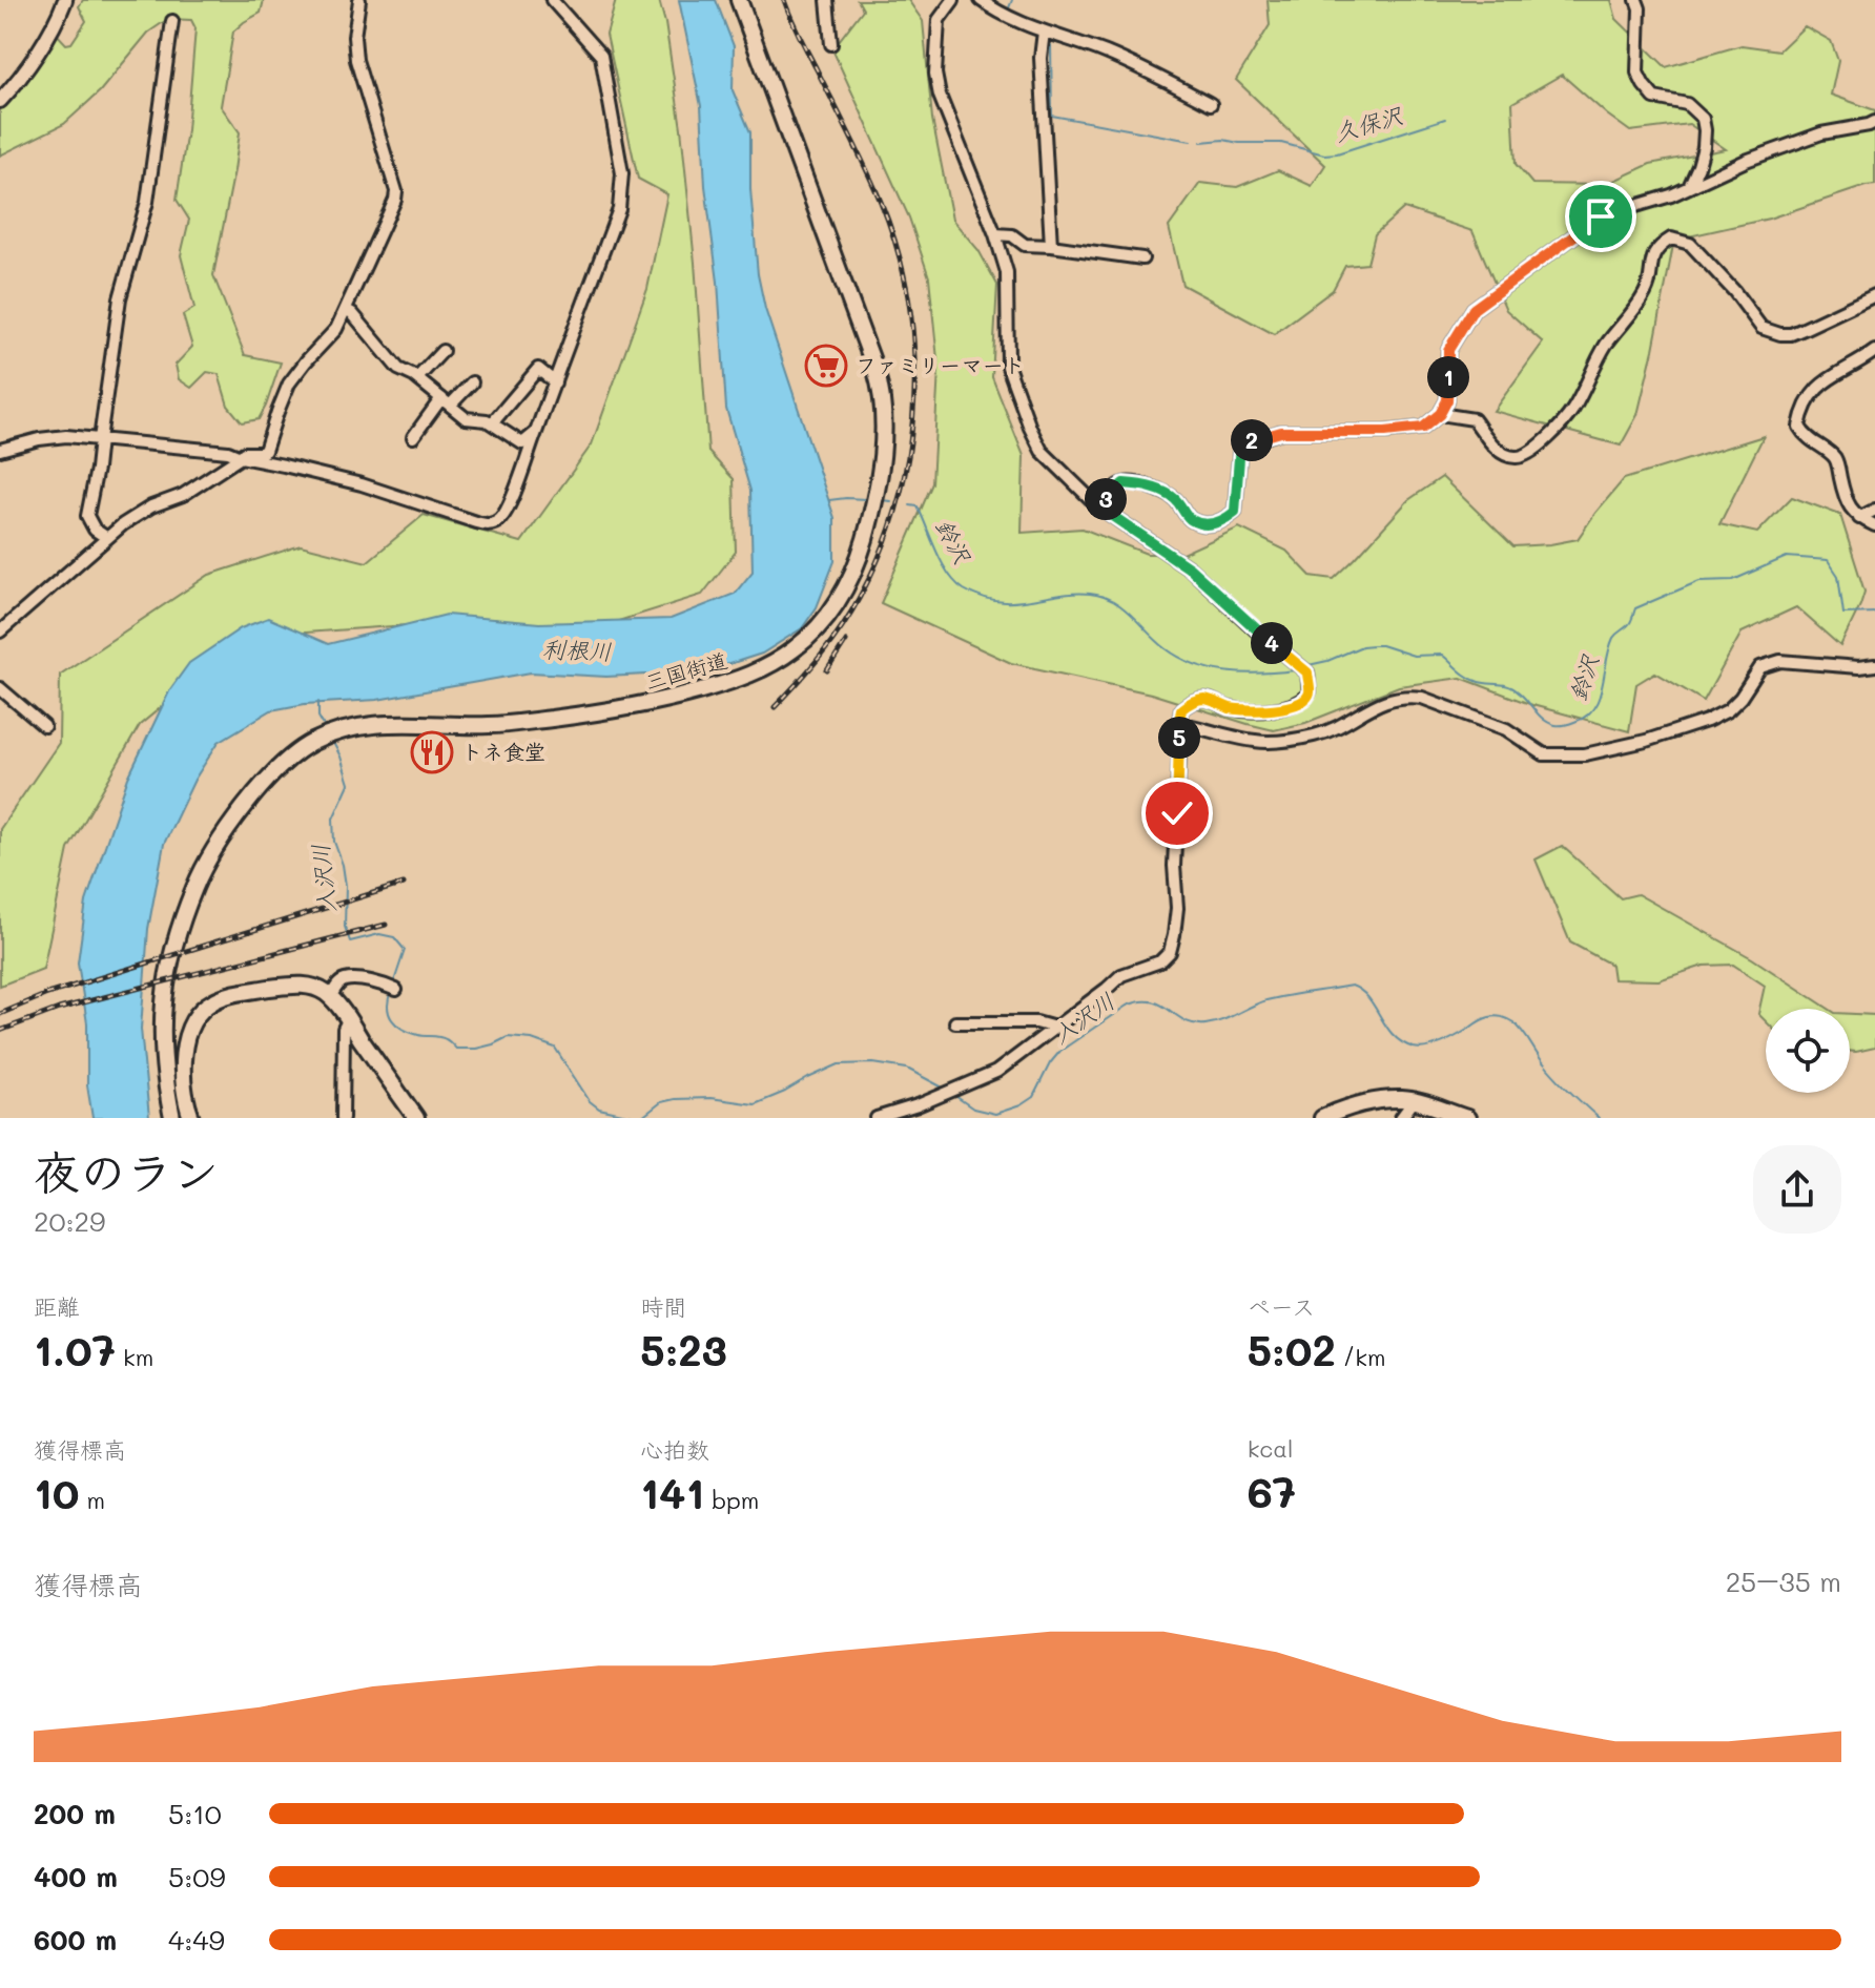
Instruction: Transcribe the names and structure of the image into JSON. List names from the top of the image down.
{
  "streets": {
    "highway": ["三国街道"]
  },
  "water": [
    "久保沢",
    "鈴沢",
    "利根川",
    "入沢川"
  ],
  "places": {
    "supermarket": ["ファミリーマート"],
    "restaurant": ["トネ食堂"]
  },
  "page": {
    "pins": [
      "1",
      "2",
      "3",
      "4",
      "5"
    ],
    "heading": ["夜のラン", "20:29"],
    "stats": [
      ["距離", "1.07 km"],
      ["時間", "5:23"],
      ["ペース", "5:02 /km"],
      ["獲得標高", "10 m"],
      ["心拍数", "141 bpm"],
      ["kcal", "67"]
    ],
    "chart": ["獲得標高", "25–35 m"],
    "list": [
      {
        "name": "200 m",
        "note": "5:10"
      },
      {
        "name": "400 m",
        "note": "5:09"
      },
      {
        "name": "600 m",
        "note": "4:49"
      }
    ]
  }
}
